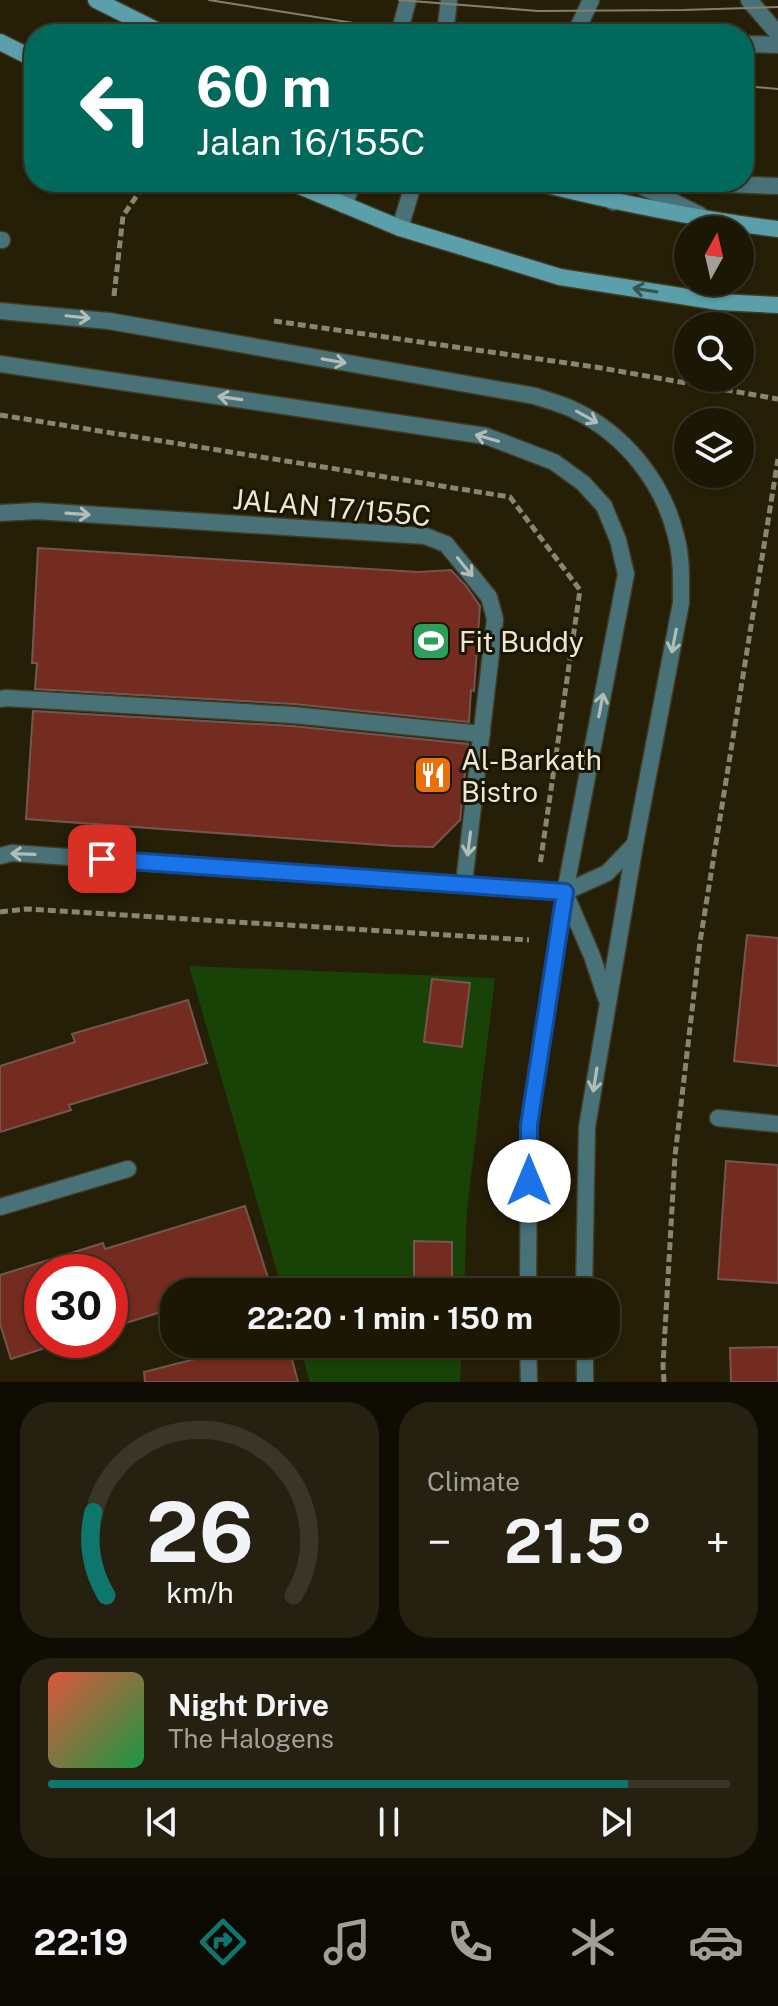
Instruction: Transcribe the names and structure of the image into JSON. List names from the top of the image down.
{
  "streets": {
    "street": ["JALAN 17/155C"]
  },
  "places": {
    "sports": ["Fit Buddy"],
    "restaurant": ["Al-Barkath Bistro"]
  },
  "north": "top",
  "page": {
    "turn": ["60 m", "Jalan 16/155C"],
    "limit": "30",
    "trip": "22:20 · 1 min · 150 m",
    "tile": "Climate",
    "heat": ["−", "21.5°", "+"],
    "song": ["Night Drive", "The Halogens"],
    "tabs": "22:19",
    "gauge": ["26", "km/h"]
  }
}
